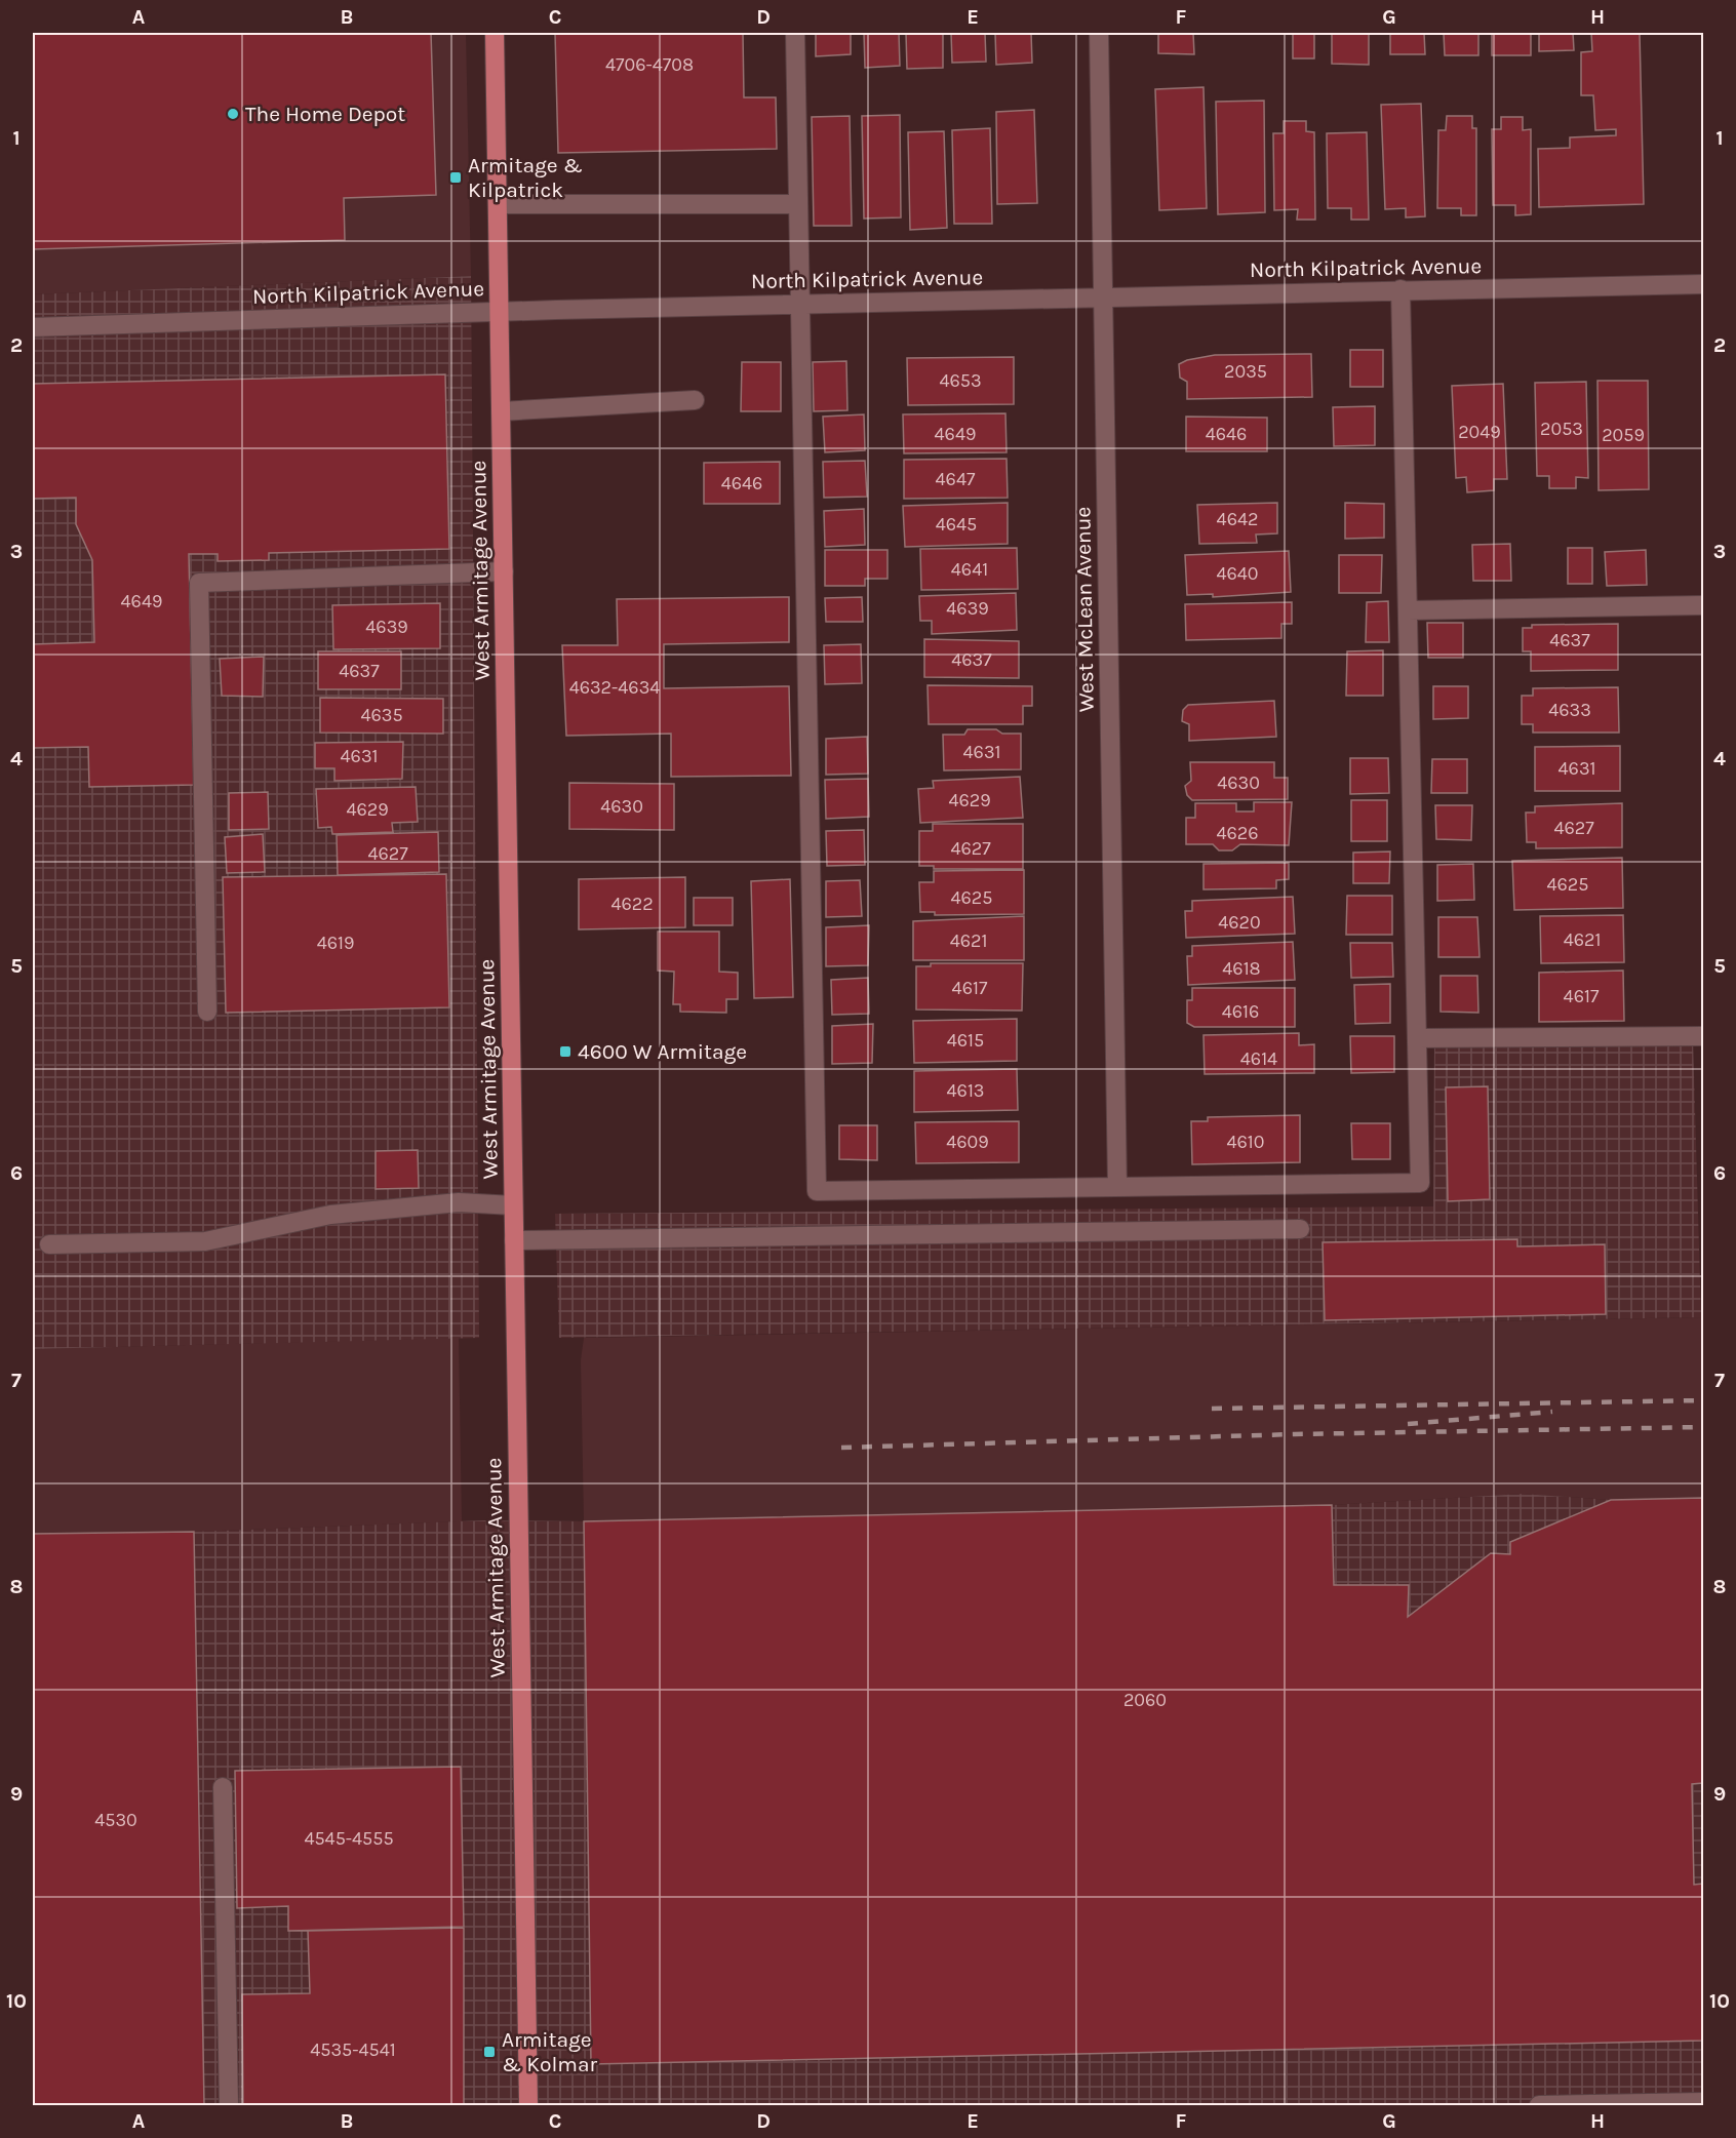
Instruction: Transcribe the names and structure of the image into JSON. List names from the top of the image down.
{
  "streets": {
    "main road": ["West Armitage Avenue"],
    "street": ["North Kilpatrick Avenue", "West McLean Avenue"]
  },
  "crossings": [
    ["North Kilpatrick Avenue", "West Armitage Avenue"],
    ["North Kilpatrick Avenue", "West McLean Avenue"]
  ],
  "places": {
    "other": ["The Home Depot"],
    "transit": ["Armitage & Kilpatrick", "4600 W Armitage", "Armitage & Kolmar"]
  },
  "house_numbers": [
    "4706-4708",
    "2035",
    "4653",
    "2053",
    "2049",
    "4649",
    "4646",
    "2059",
    "4647",
    "4646",
    "4642",
    "4645",
    "4641",
    "4640",
    "4649",
    "4639",
    "4639",
    "4637",
    "4637",
    "4637",
    "4632-4634",
    "4633",
    "4635",
    "4631",
    "4631",
    "4631",
    "4630",
    "4629",
    "4630",
    "4629",
    "4627",
    "4626",
    "4627",
    "4627",
    "4625",
    "4625",
    "4622",
    "4620",
    "4621",
    "4621",
    "4619",
    "4618",
    "4617",
    "4617",
    "4616",
    "4615",
    "4614",
    "4613",
    "4609",
    "4610",
    "2060",
    "4530",
    "4545-4555",
    "4535-4541"
  ],
  "grid": {
    "columns": [
      "A",
      "B",
      "C",
      "D",
      "E",
      "F",
      "G",
      "H"
    ],
    "rows": [
      "1",
      "2",
      "3",
      "4",
      "5",
      "6",
      "7",
      "8",
      "9",
      "10"
    ]
  }
}
